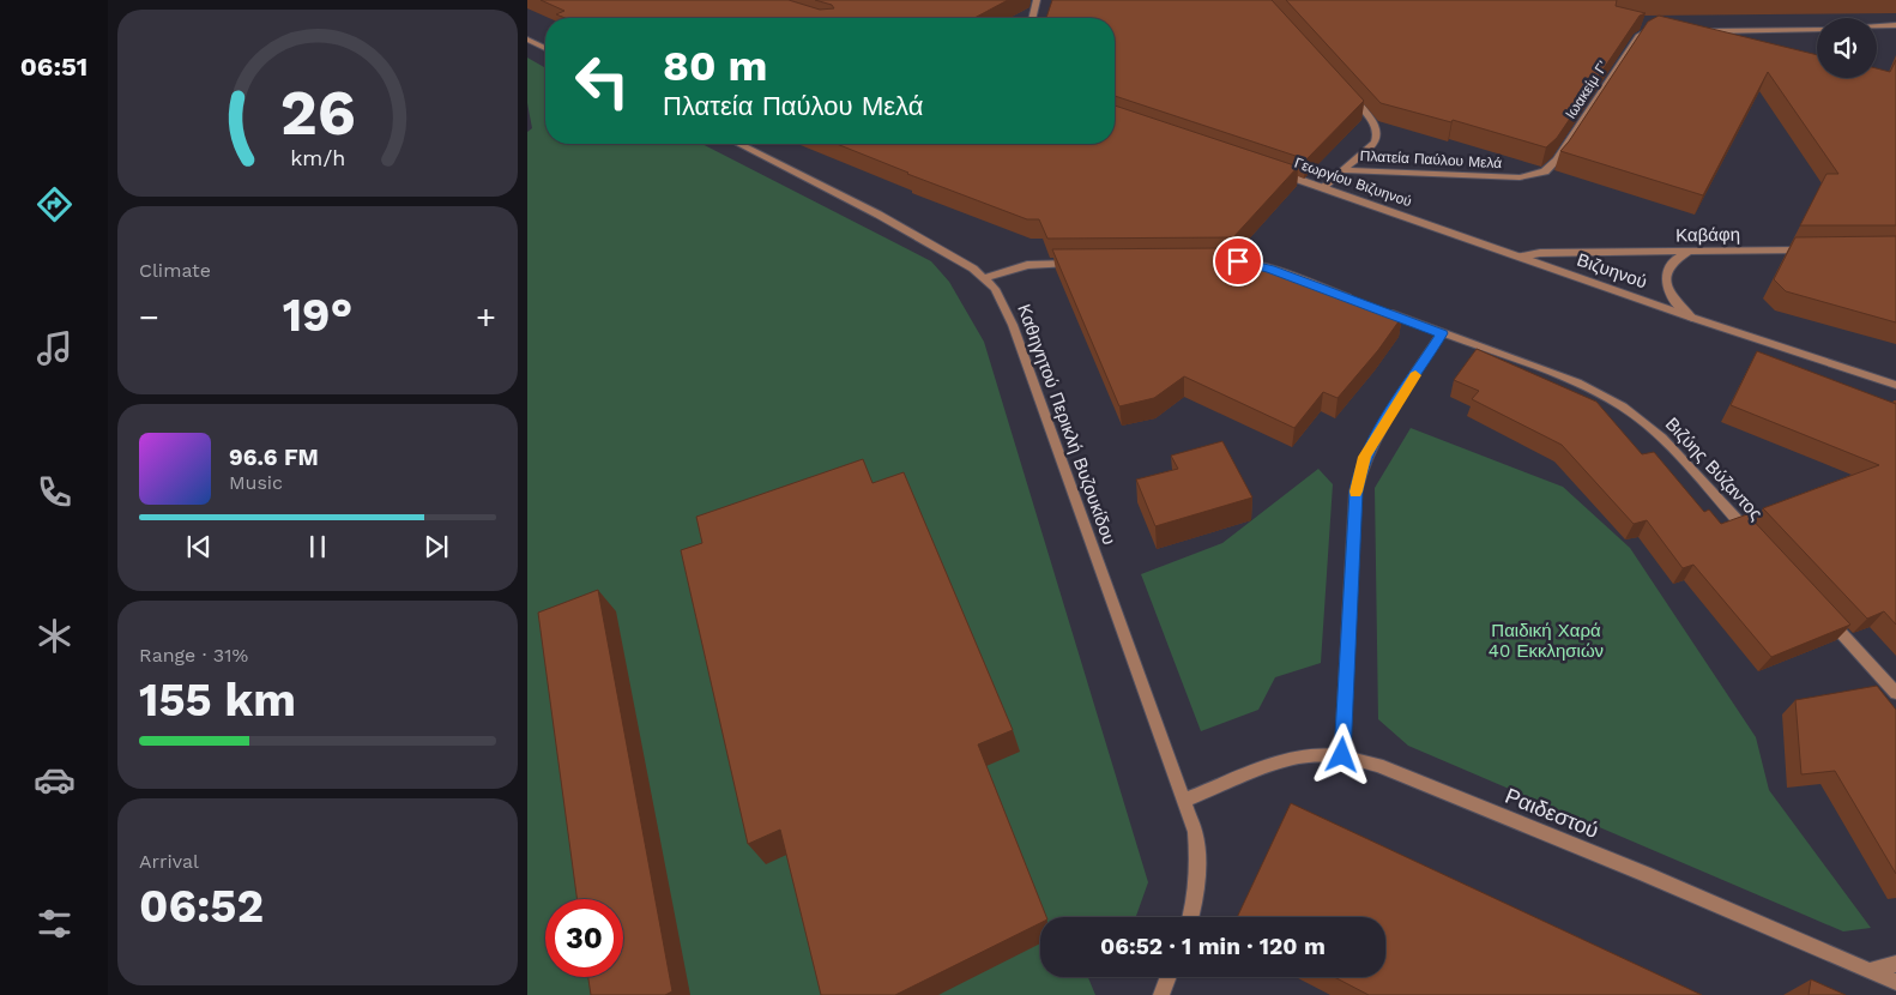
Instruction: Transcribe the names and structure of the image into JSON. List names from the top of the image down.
{
  "streets": {
    "street": [
      "Ιωακείμ Γ'",
      "Πλατεία Παύλου Μελά",
      "Γεωργίου Βιζυηνού",
      "Καβάφη",
      "Βιζυηνού",
      "Καθηγητού Περικλή Βυζουκίδου",
      "Βιζύης Βύζαντος",
      "Ραιδεστού"
    ]
  },
  "crossings": [
    ["Ιωακείμ Γ'", "Πλατεία Παύλου Μελά"],
    ["Πλατεία Παύλου Μελά", "Γεωργίου Βιζυηνού"],
    ["Γεωργίου Βιζυηνού", "Καβάφη"],
    ["Γεωργίου Βιζυηνού", "Βιζυηνού"],
    ["Καβάφη", "Βιζυηνού"],
    ["Καθηγητού Περικλή Βυζουκίδου", "Ραιδεστού"]
  ],
  "parks": ["Παιδική Χαρά 40 Εκκλησιών"],
  "page": {
    "tabs": "06:51",
    "turn": ["80 m", "Πλατεία Παύλου Μελά"],
    "tile": [
      "Climate",
      ["Range · 31%", "155 km"],
      ["Arrival", "06:52"]
    ],
    "heat": ["−", "19°", "+"],
    "song": ["96.6 FM", "Music"],
    "limit": "30",
    "trip": "06:52 · 1 min · 120 m",
    "gauge": ["26", "km/h"]
  }
}
